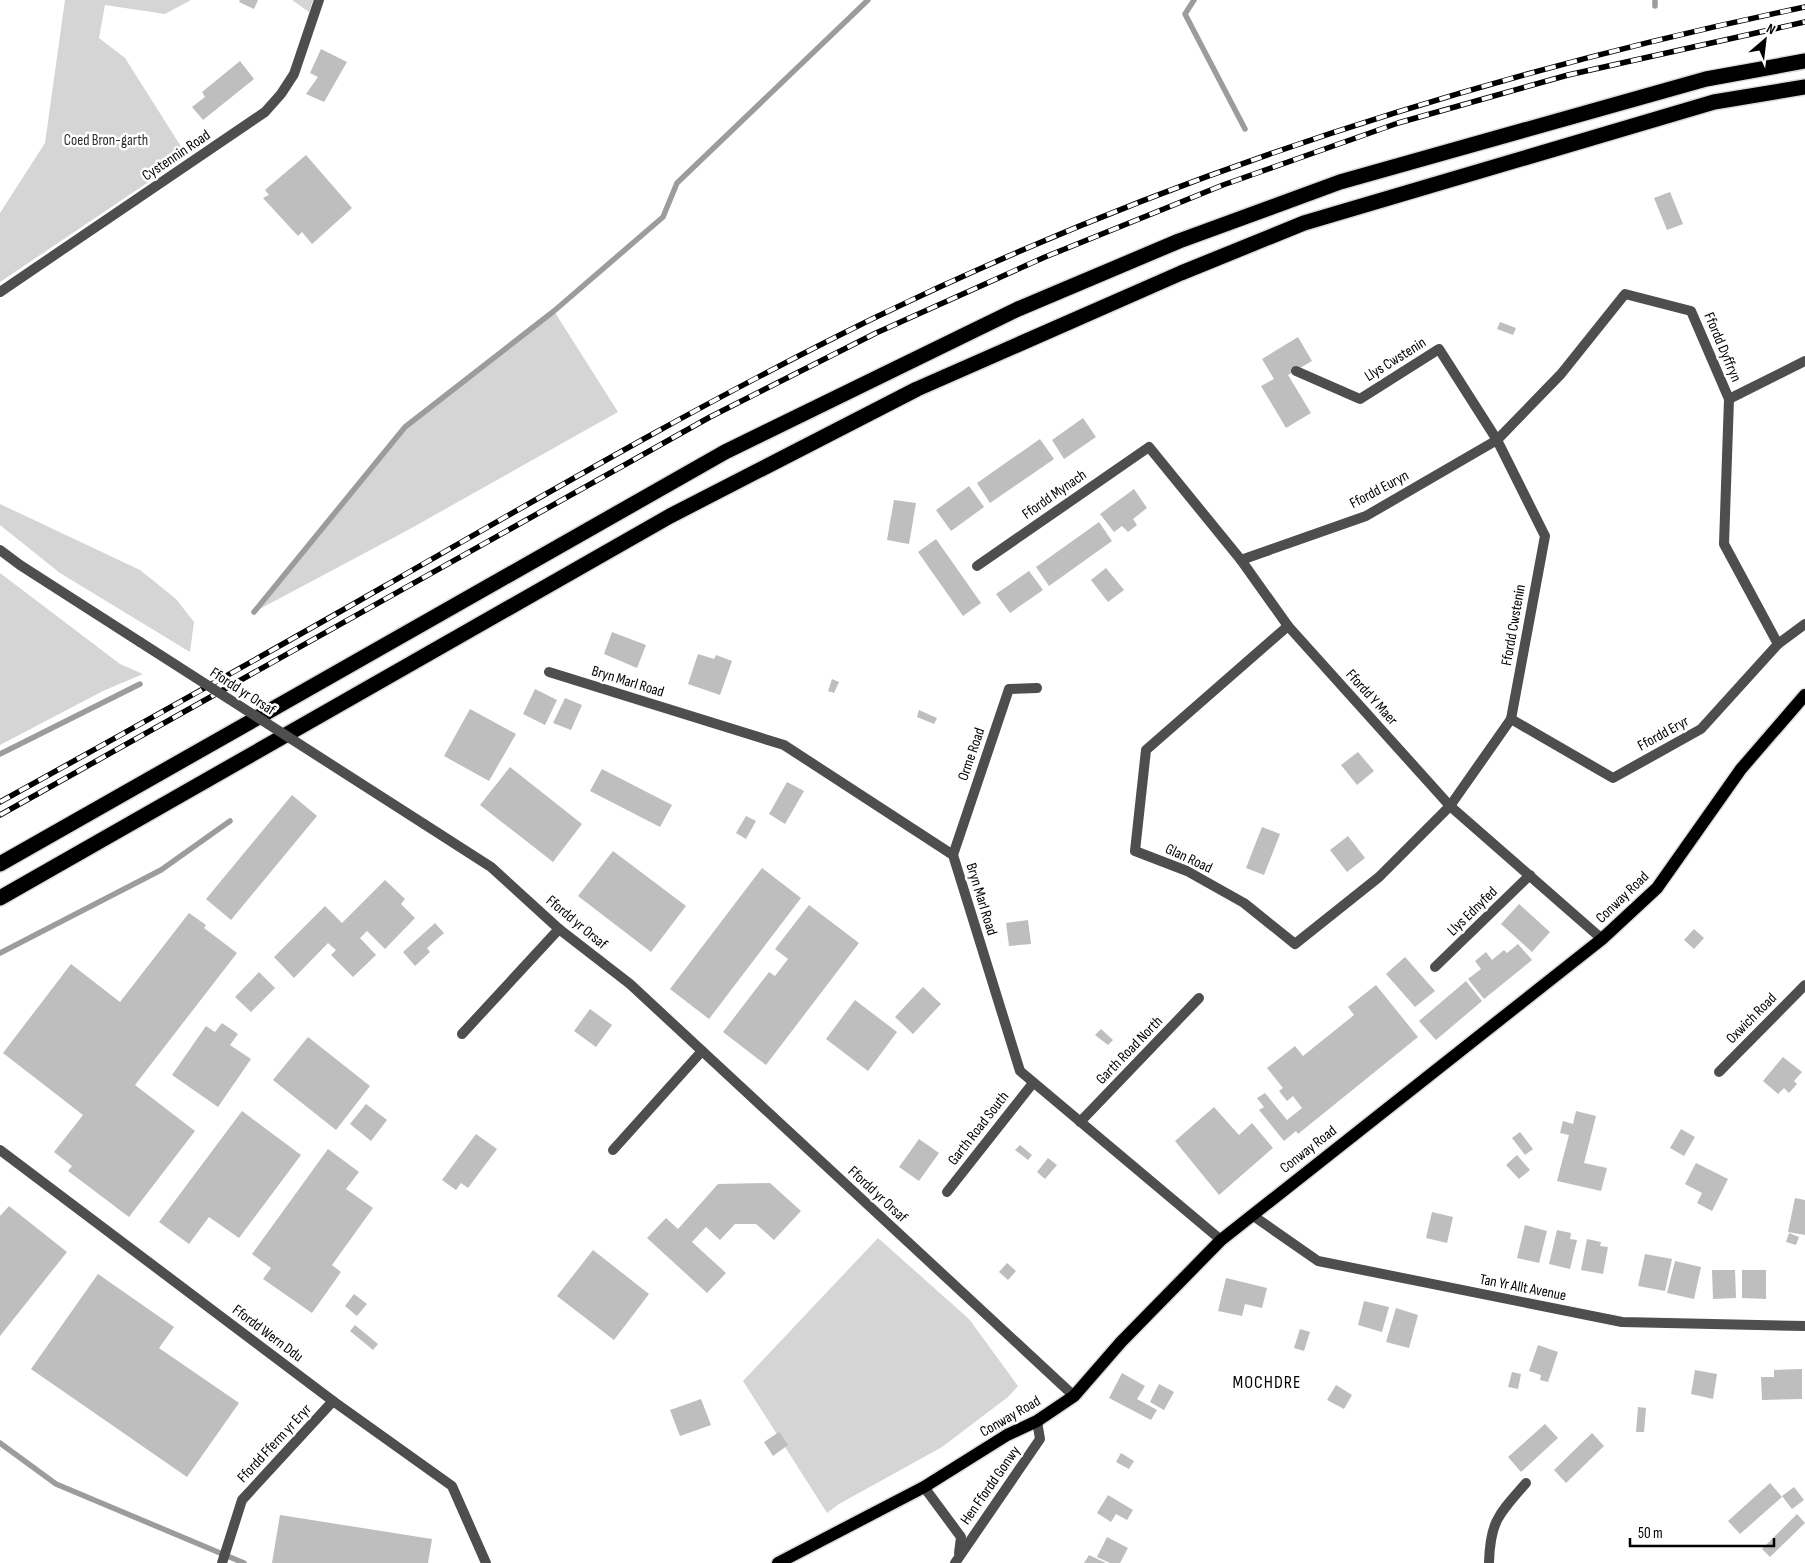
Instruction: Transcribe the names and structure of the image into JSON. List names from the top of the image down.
{
  "streets": {
    "main road": ["Conway Road"],
    "street": [
      "Cystennin Road",
      "Ffordd Dyffryn",
      "Llys Cwstenin",
      "Ffordd Euryn",
      "Ffordd Mynach",
      "Ffordd Cwstenin",
      "Bryn Marl Road",
      "Ffordd yr Orsaf",
      "Ffordd Y Maer",
      "Ffordd Eryr",
      "Orme Road",
      "Glan Road",
      "Llys Ednyfed",
      "Oxwich Road",
      "Garth Road North",
      "Garth Road South",
      "Tan Yr Allt Avenue",
      "Ffordd Wern Ddu",
      "Ffordd Fferm yr Eryr",
      "Hen Ffordd Gonwy"
    ]
  },
  "crossings": [
    ["Ffordd Dyffryn", "Llys Cwstenin"],
    ["Ffordd Dyffryn", "Ffordd Euryn"],
    ["Ffordd Dyffryn", "Ffordd Cwstenin"],
    ["Ffordd Dyffryn", "Ffordd Eryr"],
    ["Llys Cwstenin", "Ffordd Euryn"],
    ["Llys Cwstenin", "Ffordd Cwstenin"],
    ["Ffordd Euryn", "Ffordd Cwstenin"],
    ["Ffordd Euryn", "Ffordd Y Maer"],
    ["Ffordd Mynach", "Ffordd Y Maer"],
    ["Ffordd Cwstenin", "Ffordd Y Maer"],
    ["Ffordd Cwstenin", "Ffordd Eryr"],
    ["Ffordd Cwstenin", "Glan Road"],
    ["Bryn Marl Road", "Orme Road"],
    ["Bryn Marl Road", "Conway Road"],
    ["Bryn Marl Road", "Garth Road North"],
    ["Bryn Marl Road", "Garth Road South"],
    ["Ffordd yr Orsaf", "Conway Road"],
    ["Ffordd Y Maer", "Glan Road"],
    ["Ffordd Y Maer", "Conway Road"],
    ["Ffordd Y Maer", "Llys Ednyfed"],
    ["Conway Road", "Tan Yr Allt Avenue"],
    ["Conway Road", "Hen Ffordd Gonwy"],
    ["Ffordd Wern Ddu", "Ffordd Fferm yr Eryr"]
  ],
  "districts": ["MOCHDRE"],
  "parks": ["Coed Bron-garth"],
  "scale_bar": "50 m",
  "north": "top right"
}
